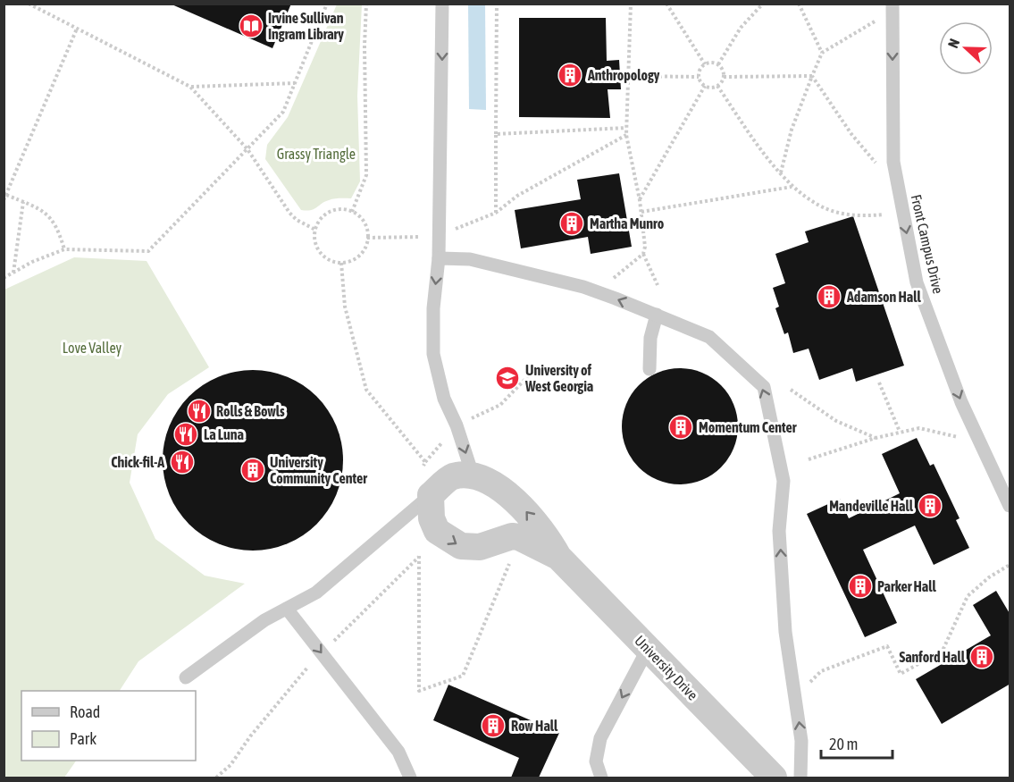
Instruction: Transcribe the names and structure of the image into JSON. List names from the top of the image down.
{
  "streets": {
    "street": ["University Drive"],
    "lane": ["Front Campus Drive"]
  },
  "one_way": ["Front Campus Drive"],
  "parks": ["Grassy Triangle", "Love Valley"],
  "places": {
    "library": ["Irvine Sullivan Ingram Library"],
    "building": [
      "Anthropology",
      "Martha Munro",
      "Adamson Hall",
      "Momentum Center",
      "University Community Center",
      "Mandeville Hall",
      "Parker Hall",
      "Sanford Hall",
      "Row Hall"
    ],
    "school or university": ["University of West Georgia"],
    "restaurant": ["Rolls & Bowls", "La Luna", "Chick-fil-A"]
  },
  "legend": ["Road", "Park"],
  "scale_bar": "20 m",
  "north": "left"
}
